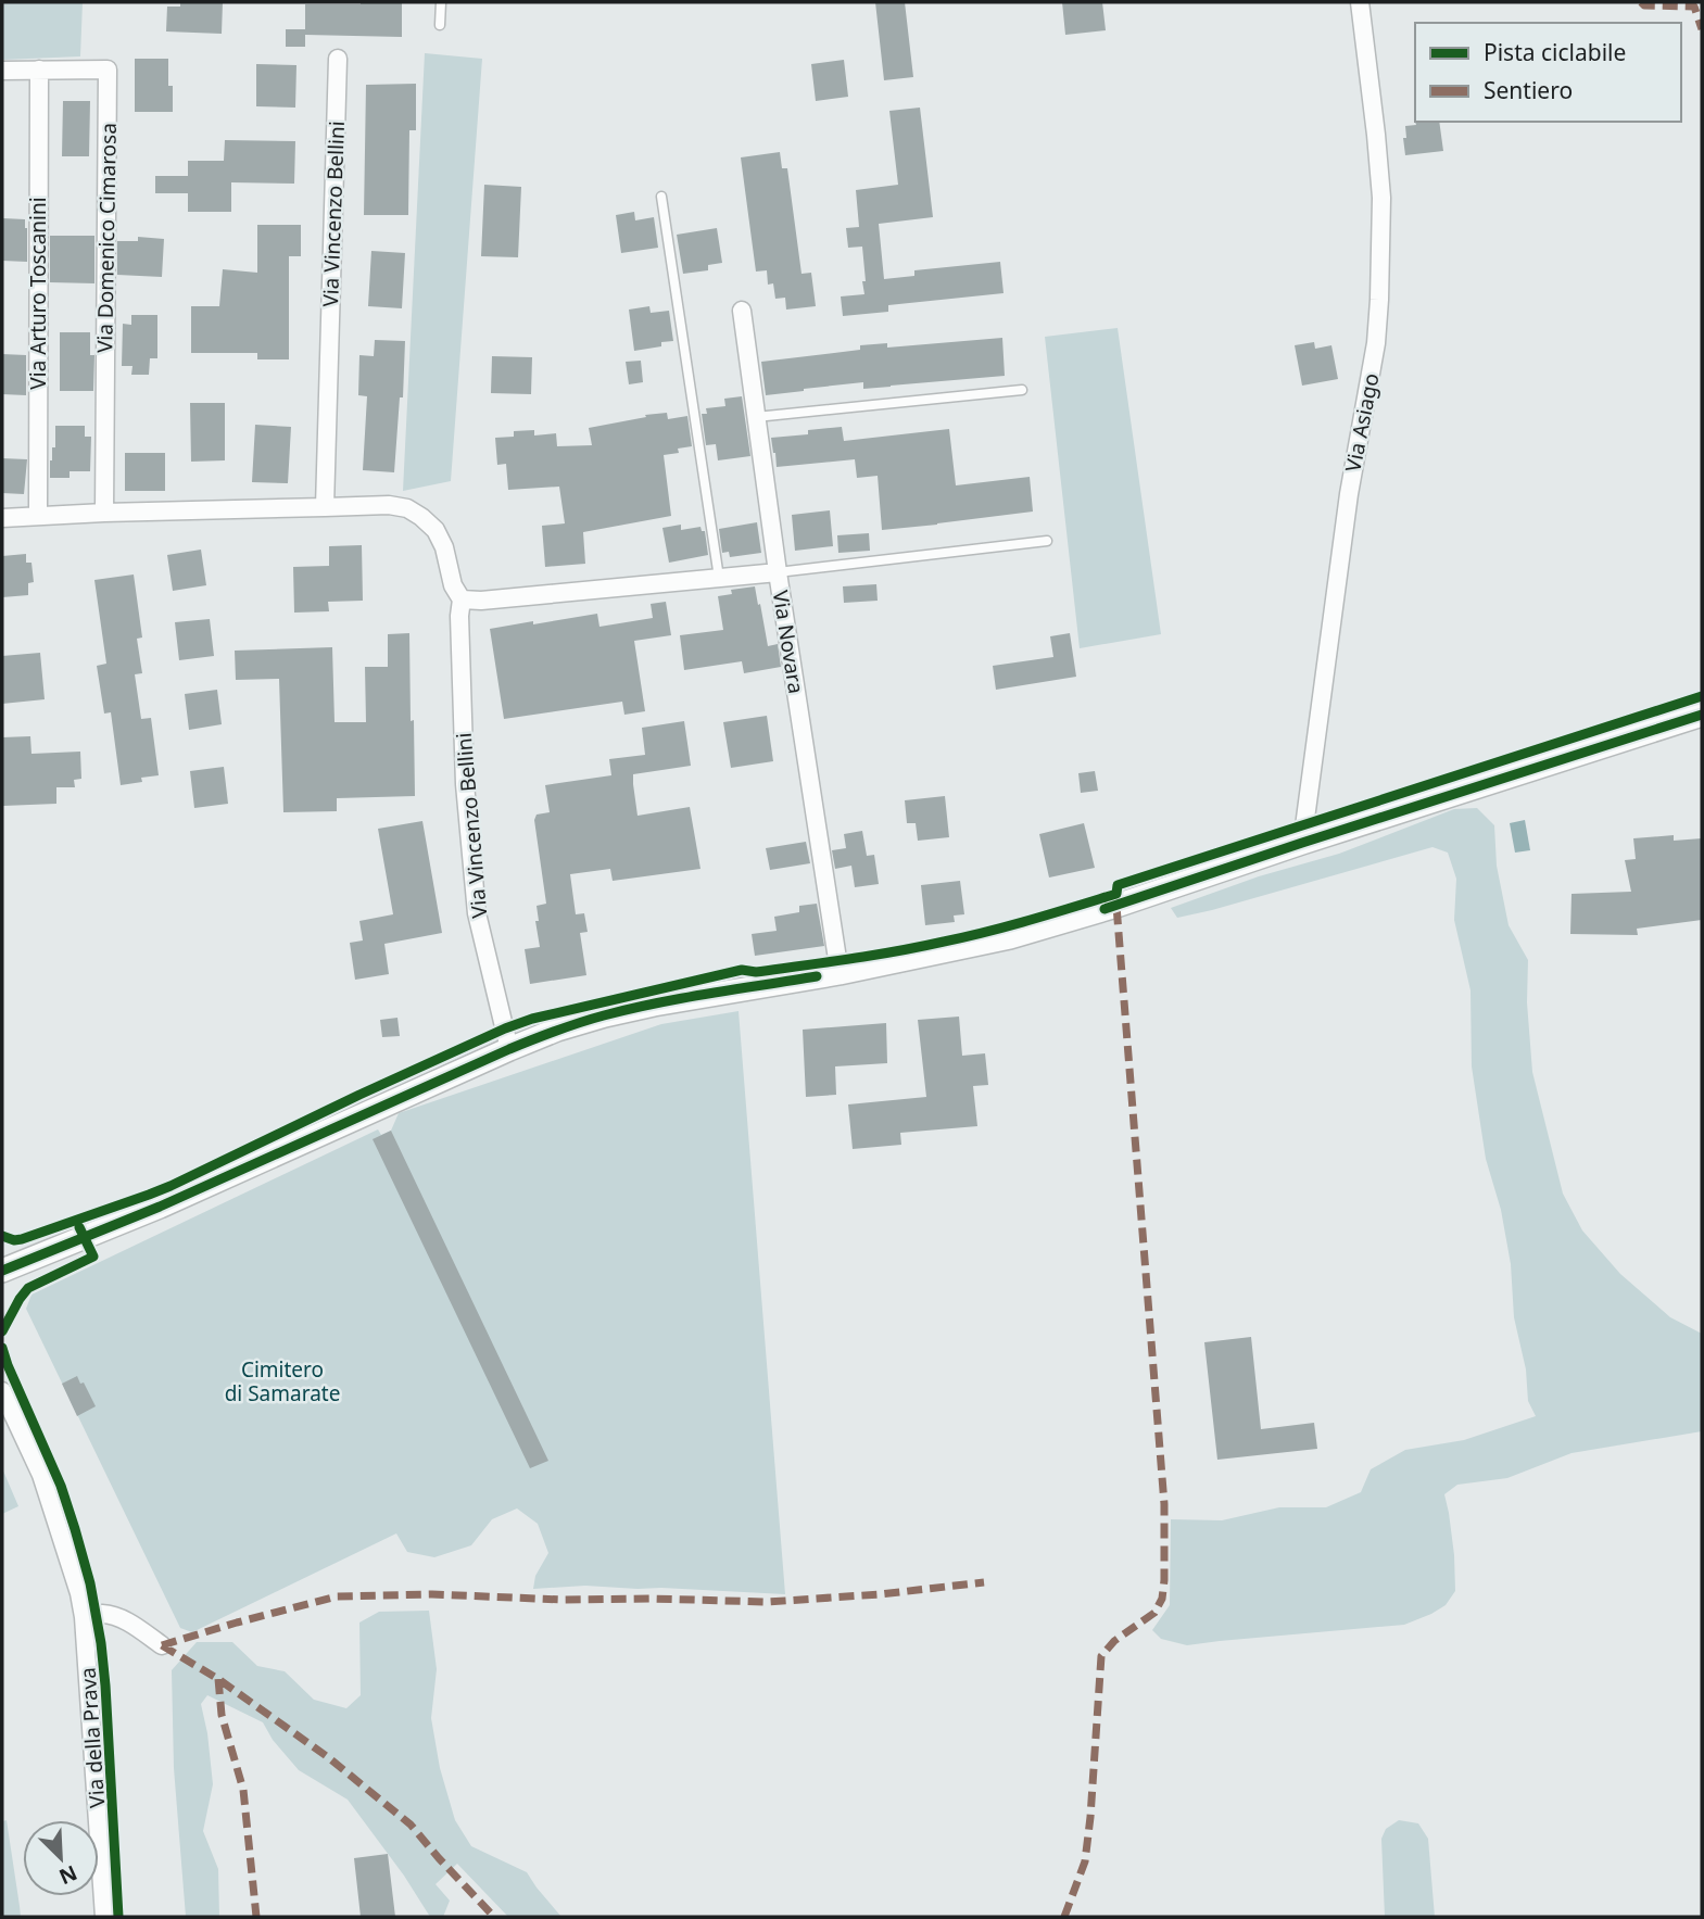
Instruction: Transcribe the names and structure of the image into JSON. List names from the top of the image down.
{
  "streets": {
    "street": [
      "Via Vincenzo Bellini",
      "Via Domenico Cimarosa",
      "Via Arturo Toscanini",
      "Via Asiago",
      "Via Novara",
      "Via della Prava"
    ]
  },
  "crossings": [
    ["Via Vincenzo Bellini", "Via Domenico Cimarosa"],
    ["Via Vincenzo Bellini", "Via Arturo Toscanini"],
    ["Via Domenico Cimarosa", "Via Arturo Toscanini"]
  ],
  "parks": ["Cimitero di Samarate"],
  "legend": ["Pista ciclabile", "Sentiero"],
  "north": "bottom right"
}
